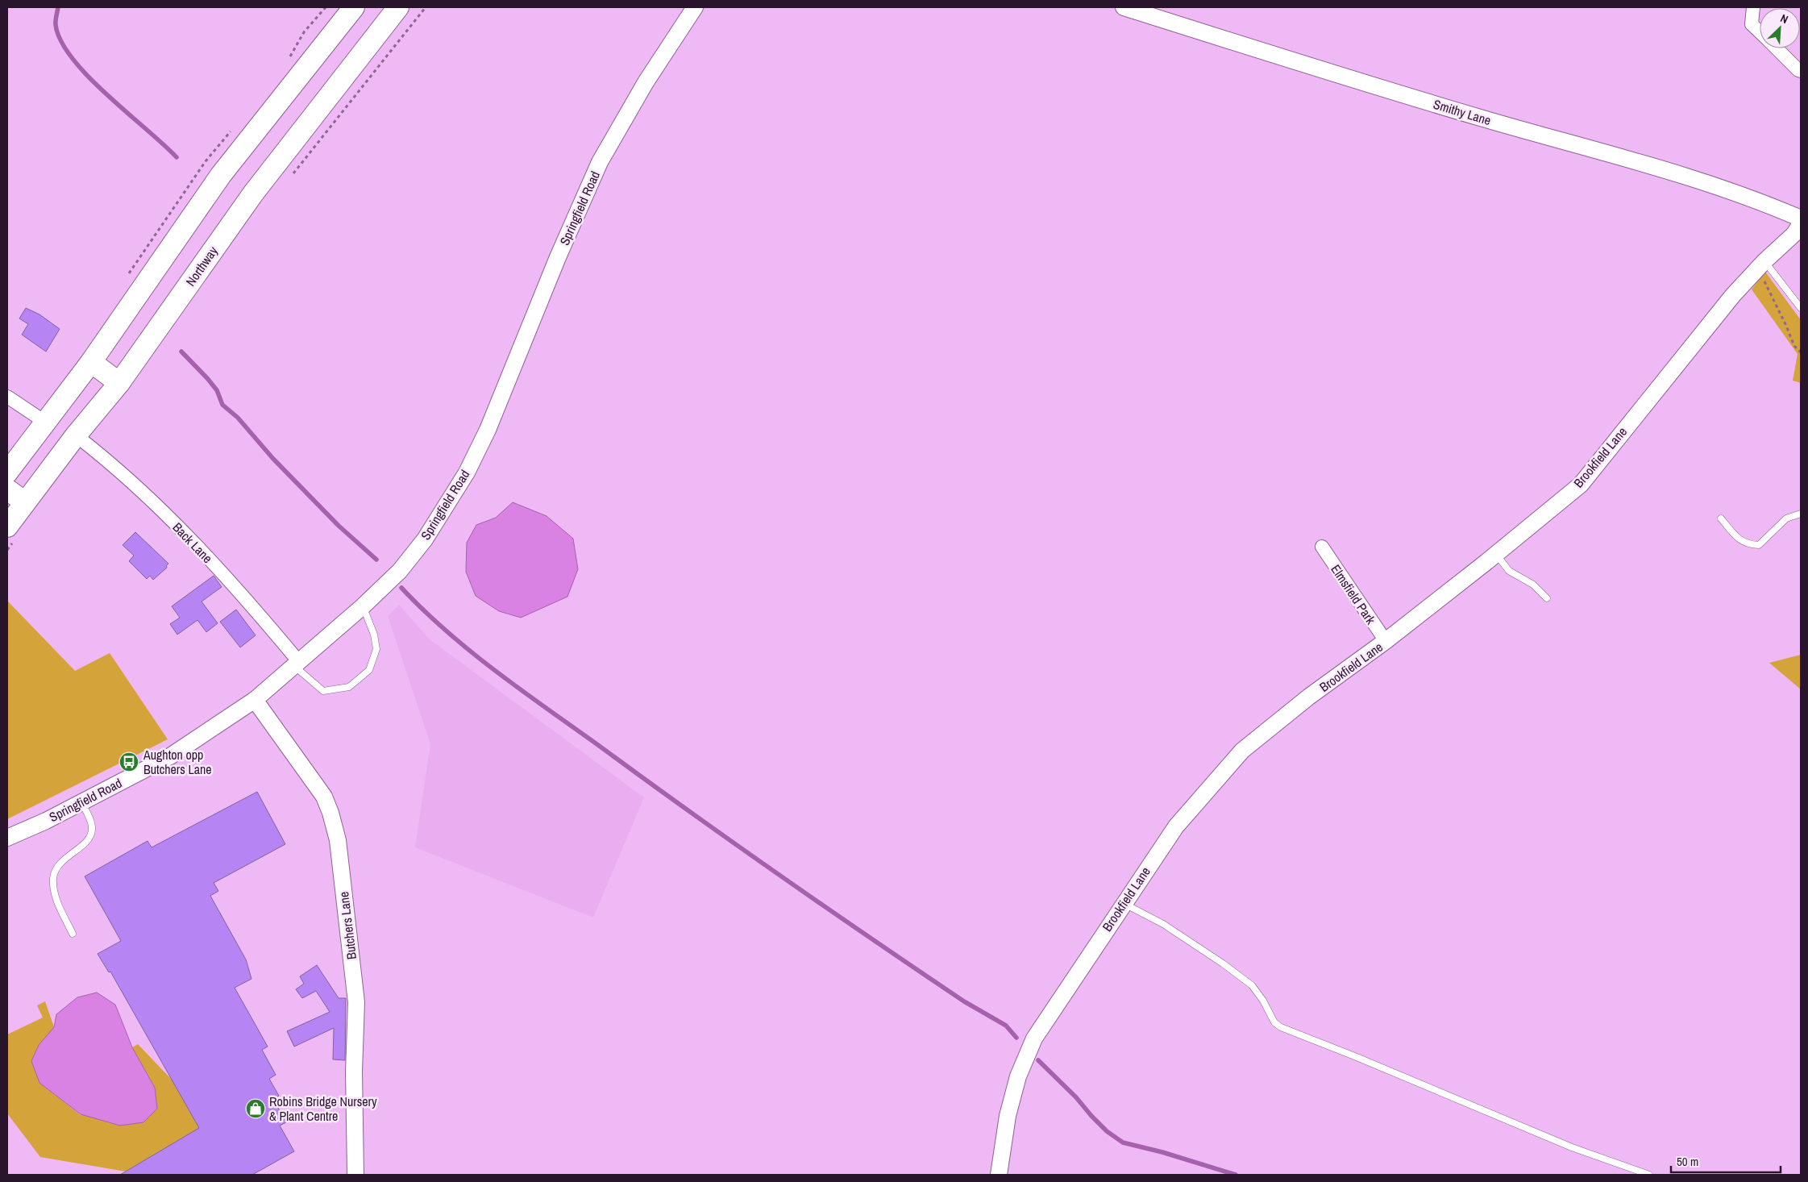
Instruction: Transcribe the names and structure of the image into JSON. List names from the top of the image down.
{
  "streets": {
    "highway": ["Northway"],
    "street": [
      "Smithy Lane",
      "Springfield Road",
      "Brookfield Lane",
      "Back Lane",
      "Elmsfield Park",
      "Butchers Lane"
    ]
  },
  "crossings": [
    ["Springfield Road", "Back Lane"],
    ["Springfield Road", "Butchers Lane"],
    ["Northway", "Back Lane"],
    ["Brookfield Lane", "Elmsfield Park"]
  ],
  "places": {
    "bus stop": ["Aughton opp Butchers Lane"],
    "shop": ["Robins Bridge Nursery & Plant Centre"]
  },
  "scale_bar": "50 m",
  "north": "top right"
}
